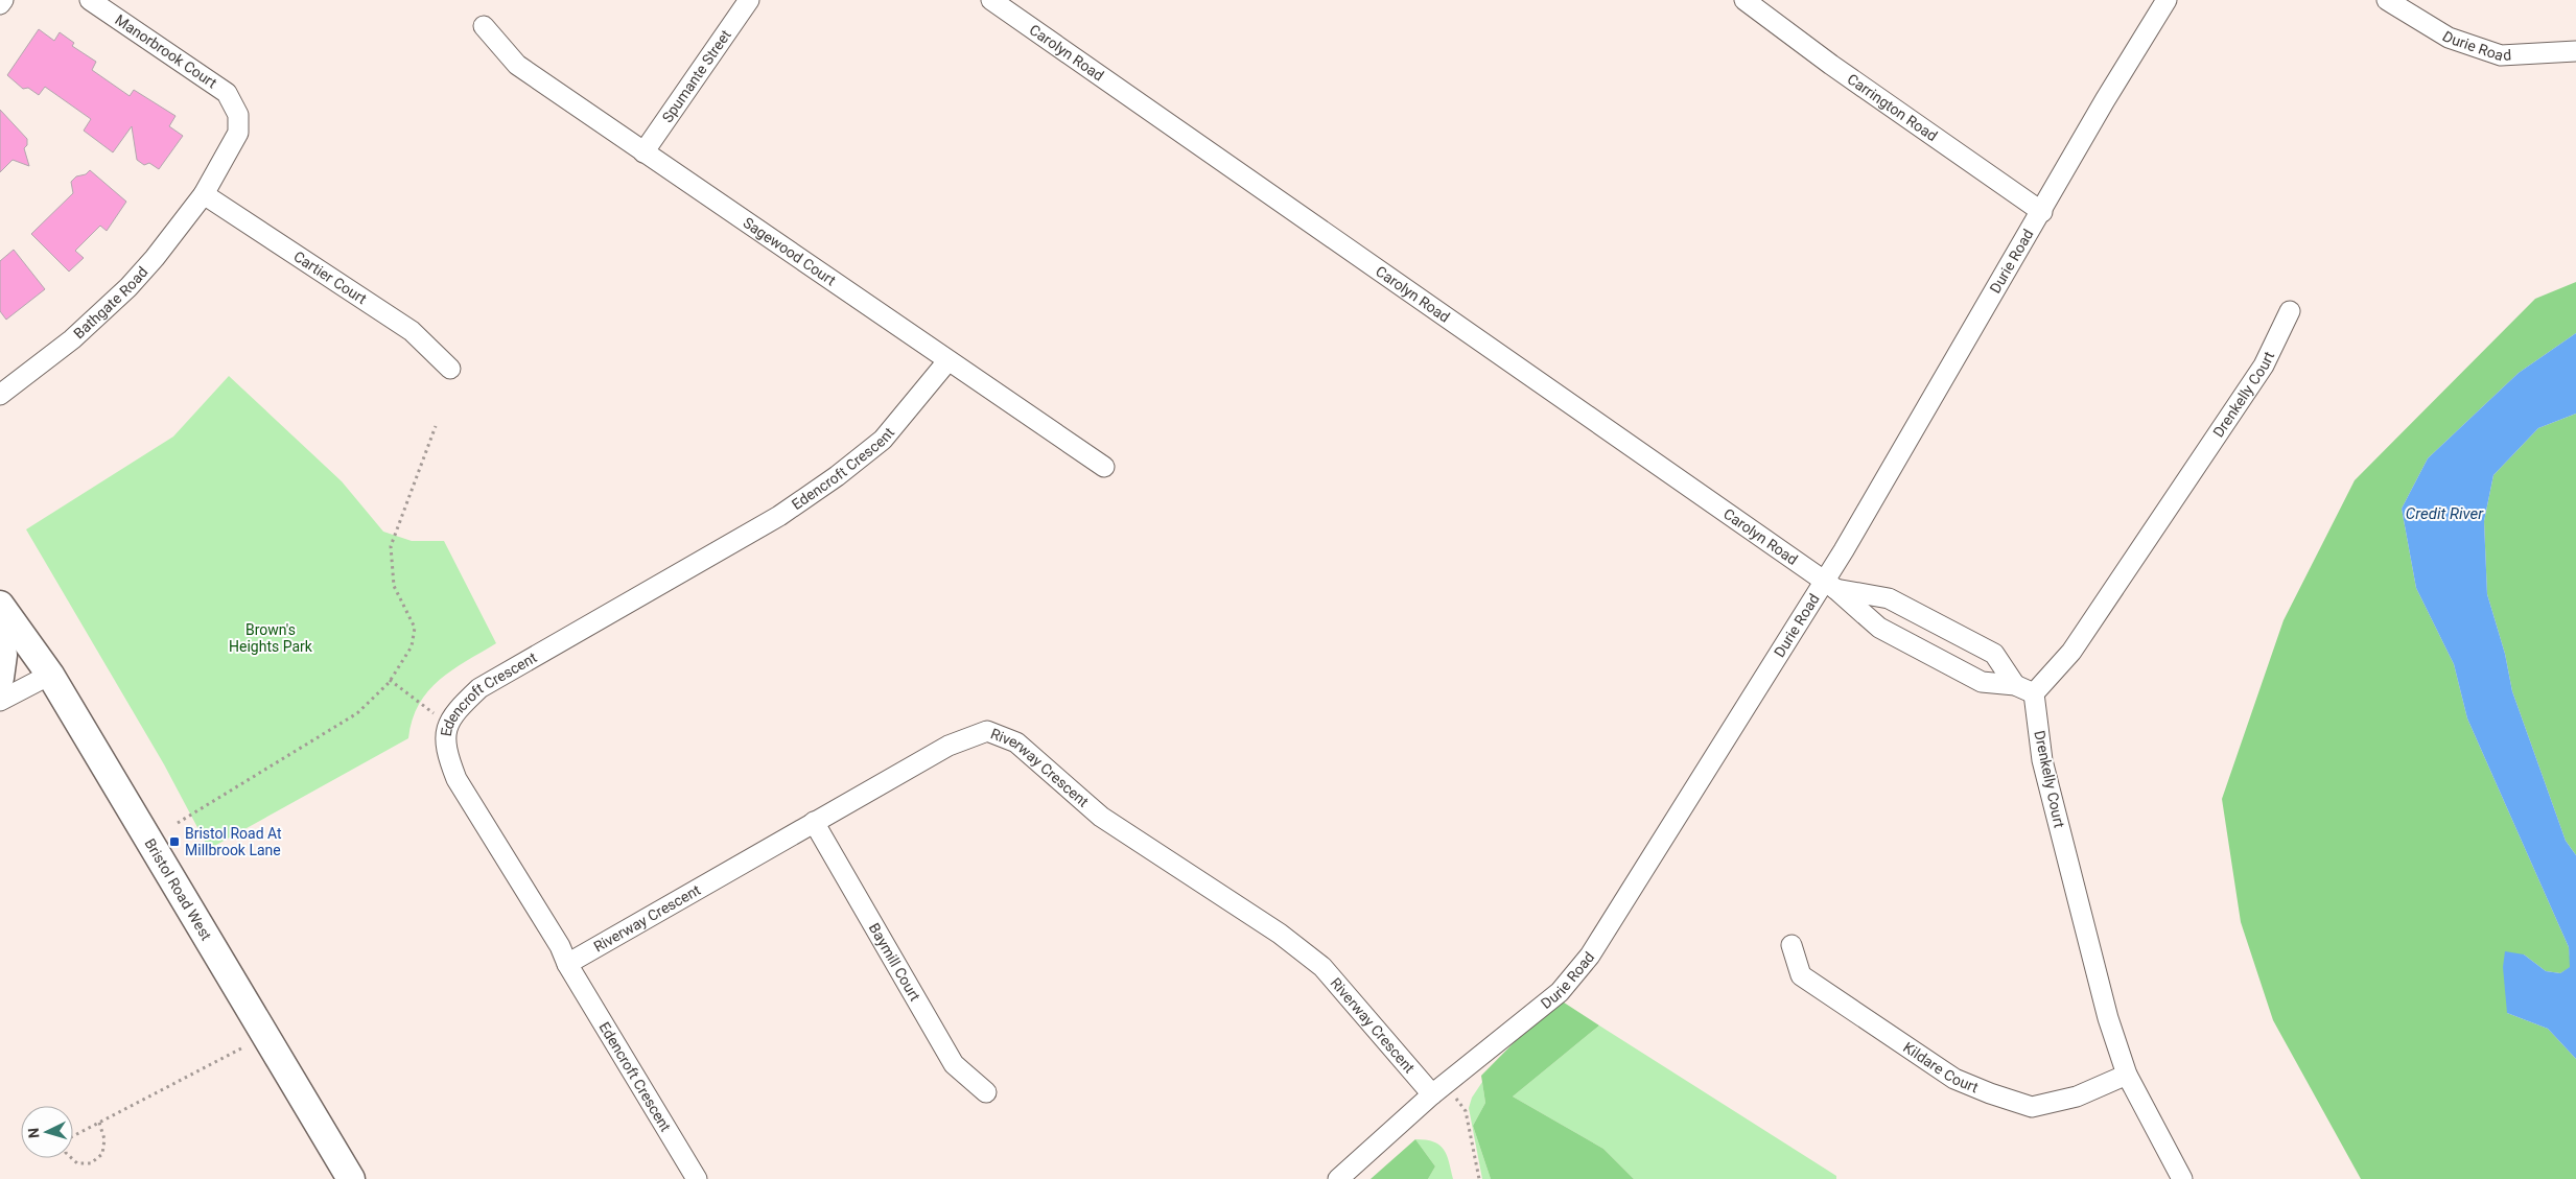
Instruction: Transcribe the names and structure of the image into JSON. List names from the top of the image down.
{
  "streets": {
    "street": [
      "Durie Road",
      "Manorbrook Court",
      "Carolyn Road",
      "Spumante Street",
      "Carrington Road",
      "Sagewood Court",
      "Cartier Court",
      "Bathgate Road",
      "Drenkelly Court",
      "Edencroft Crescent",
      "Riverway Crescent",
      "Bristol Road West",
      "Baymill Court",
      "Kildare Court"
    ]
  },
  "crossings": [
    ["Durie Road", "Carolyn Road"],
    ["Durie Road", "Carrington Road"],
    ["Durie Road", "Riverway Crescent"],
    ["Manorbrook Court", "Cartier Court"],
    ["Manorbrook Court", "Bathgate Road"],
    ["Carolyn Road", "Drenkelly Court"],
    ["Spumante Street", "Sagewood Court"],
    ["Sagewood Court", "Edencroft Crescent"],
    ["Cartier Court", "Bathgate Road"],
    ["Drenkelly Court", "Kildare Court"],
    ["Edencroft Crescent", "Riverway Crescent"],
    ["Riverway Crescent", "Baymill Court"]
  ],
  "water": ["Credit River"],
  "parks": ["Brown's Heights Park"],
  "places": {
    "transit": ["Bristol Road At Millbrook Lane"]
  },
  "north": "left"
}
